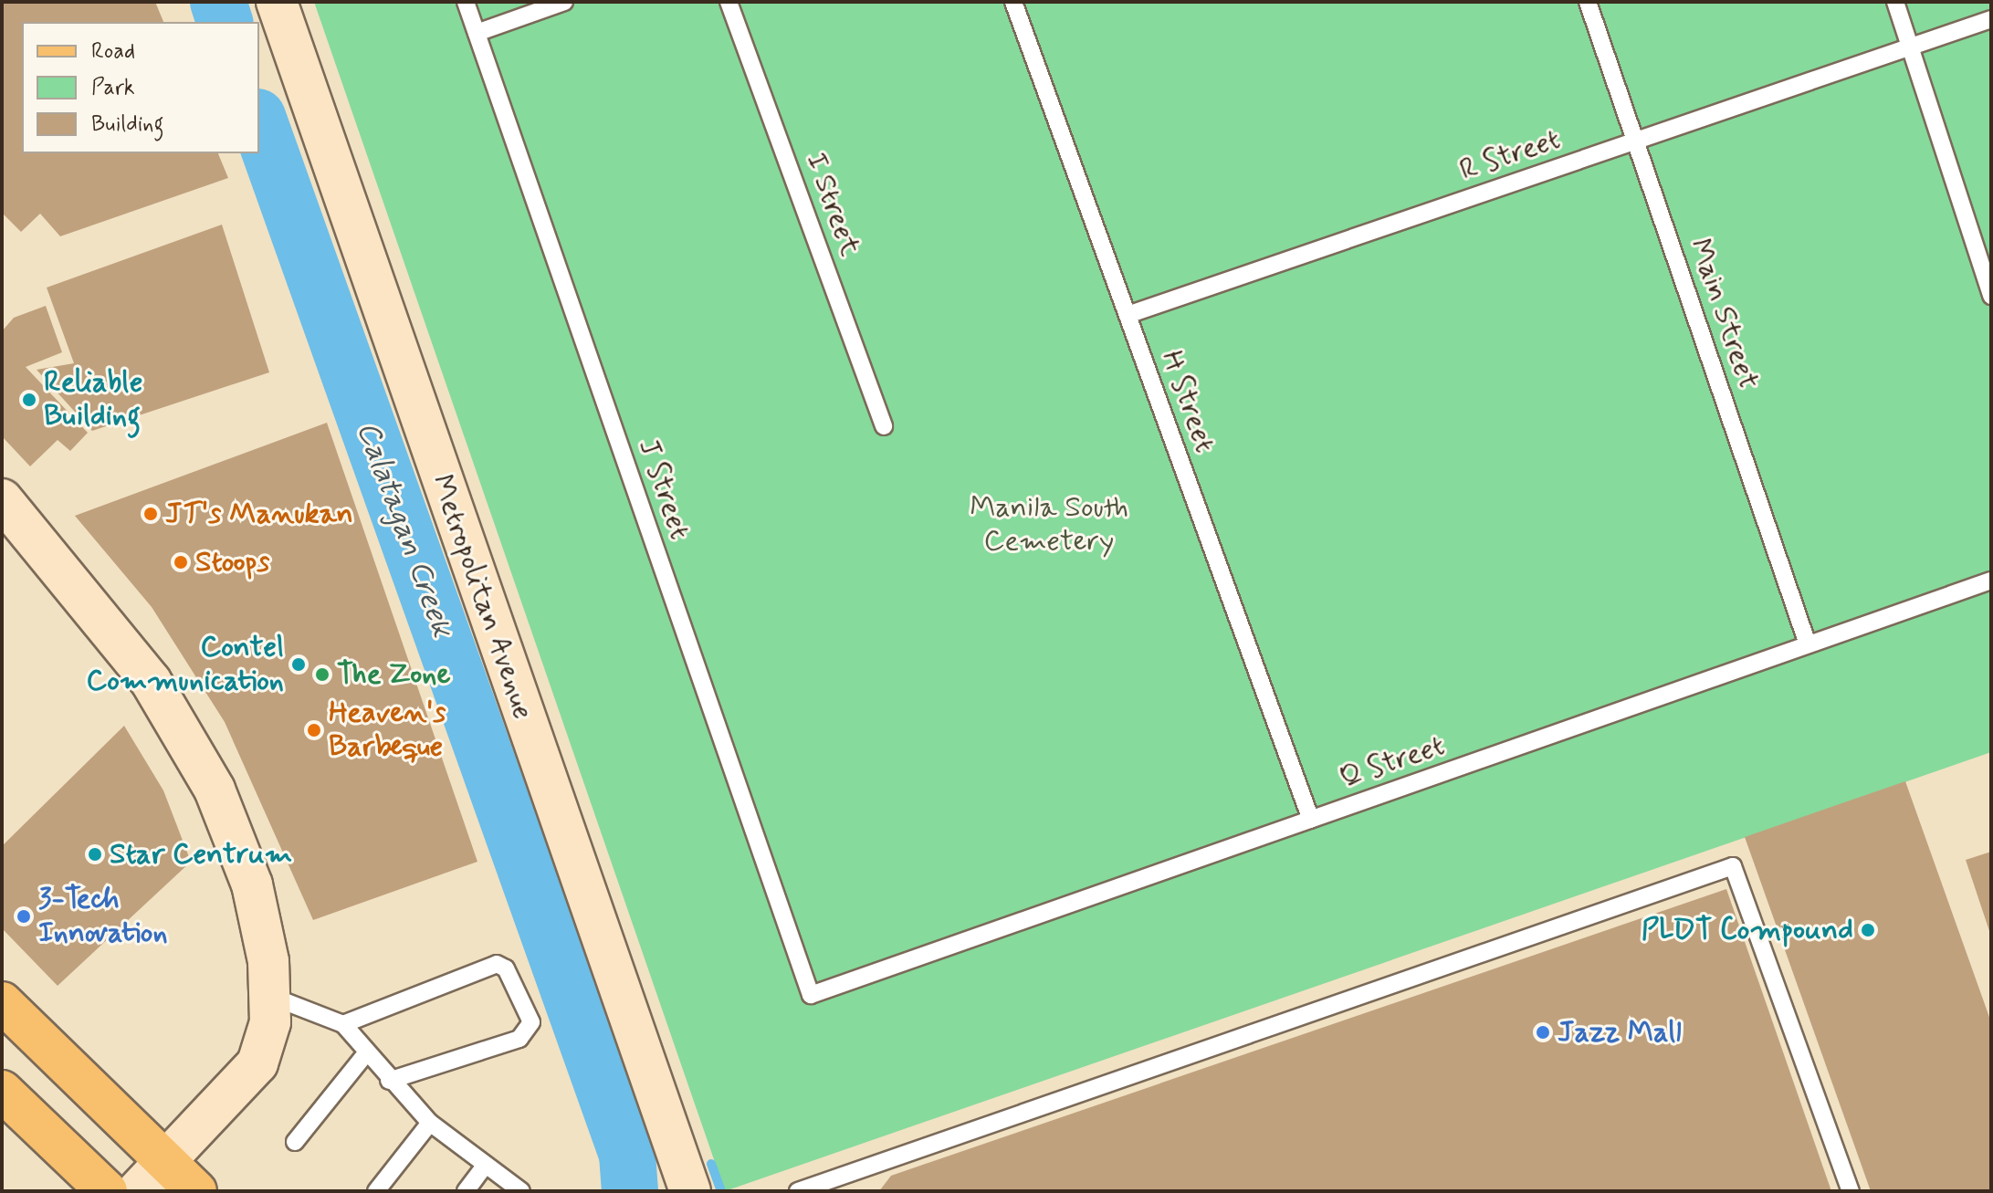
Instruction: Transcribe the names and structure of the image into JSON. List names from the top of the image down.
{
  "streets": {
    "street": ["Metropolitan Avenue"],
    "lane": [
      "R Street",
      "I Street",
      "Main Street",
      "H Street",
      "J Street",
      "Q Street"
    ]
  },
  "crossings": [
    ["R Street", "Main Street"],
    ["R Street", "H Street"],
    ["Main Street", "Q Street"],
    ["H Street", "Q Street"],
    ["J Street", "Q Street"]
  ],
  "water": ["Calatagan Creek"],
  "parks": ["Manila South Cemetery"],
  "places": [
    "Reliable Building",
    "JT's Manukan",
    "Stoops",
    "Contel Communication",
    "The Zone",
    "Heaven's Barbeque",
    "Star Centrum",
    "3-Tech Innovation",
    "PLDT Compound",
    "Jazz Mall"
  ],
  "legend": ["Road", "Park", "Building"]
}
